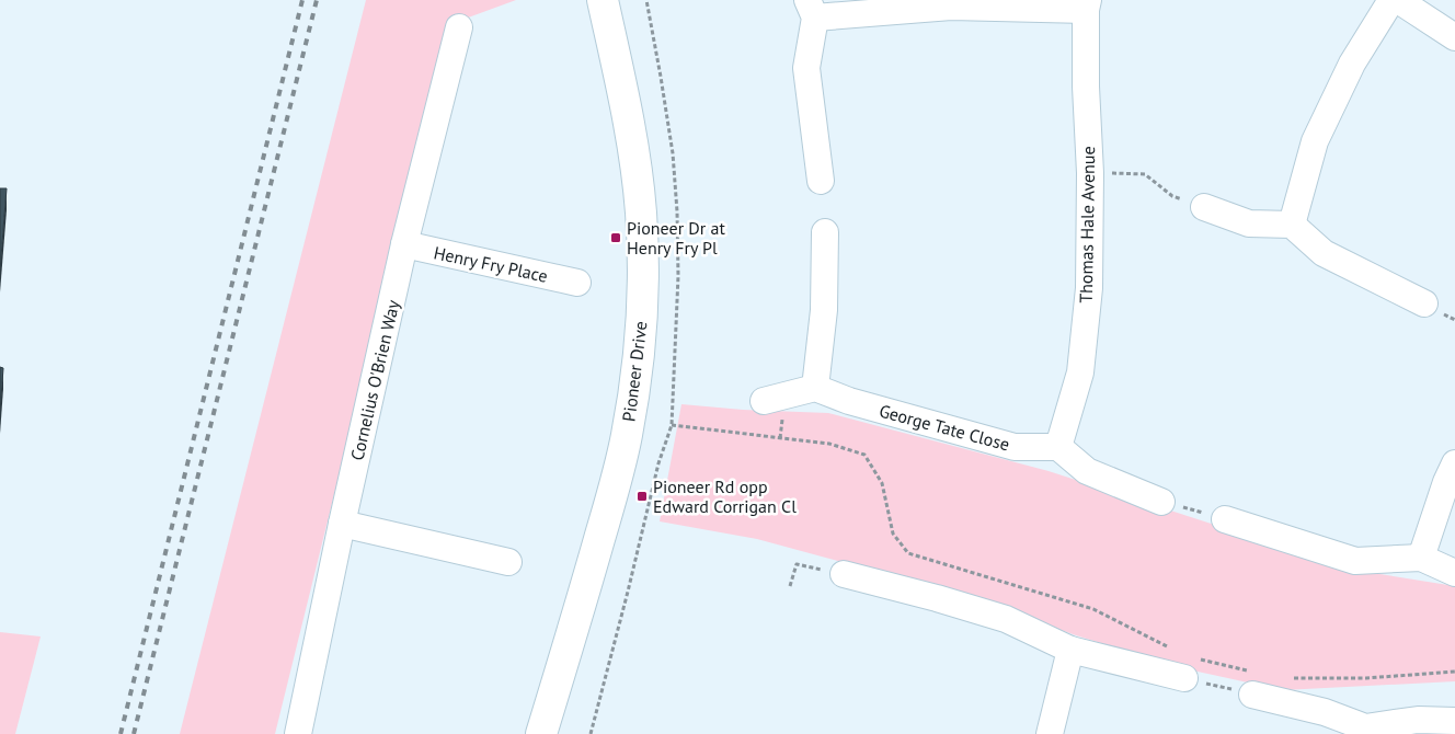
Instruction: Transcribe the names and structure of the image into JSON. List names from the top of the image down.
{
  "streets": {
    "main road": ["Pioneer Drive"],
    "street": [
      "Thomas Hale Avenue",
      "Henry Fry Place",
      "Cornelius O'Brien Way",
      "George Tate Close"
    ]
  },
  "crossings": [
    ["Thomas Hale Avenue", "George Tate Close"],
    ["Henry Fry Place", "Cornelius O'Brien Way"]
  ],
  "places": {
    "transit": ["Pioneer Dr at Henry Fry Pl", "Pioneer Rd opp Edward Corrigan Cl"]
  }
}
